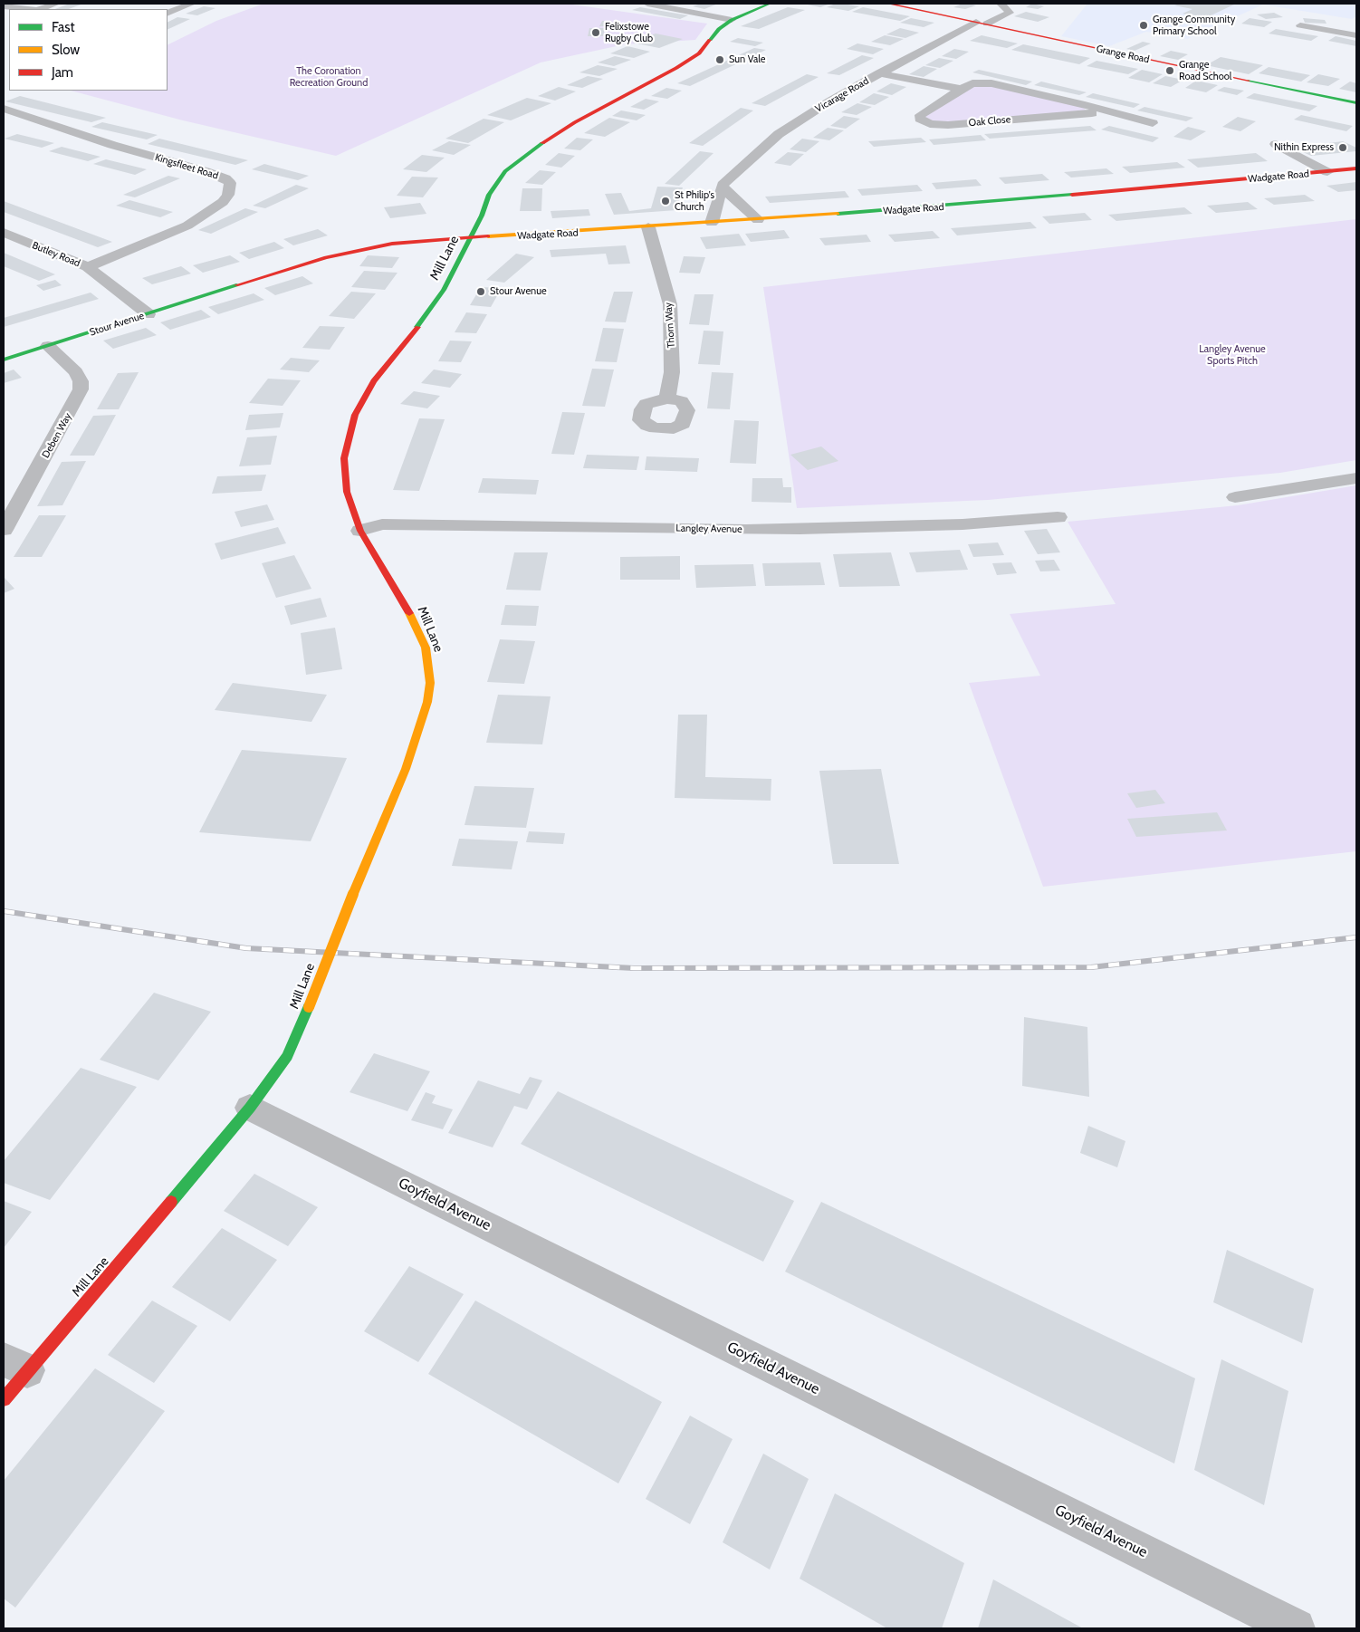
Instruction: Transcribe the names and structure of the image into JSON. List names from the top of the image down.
{
  "streets": {
    "street": [
      "Grange Road",
      "Vicarage Road",
      "Oak Close",
      "Kingsfleet Road",
      "Wadgate Road",
      "Butley Road",
      "Mill Lane",
      "Stour Avenue",
      "Thorn Way",
      "Deben Way",
      "Langley Avenue",
      "Goyfield Avenue"
    ]
  },
  "crossings": [
    ["Grange Road", "Vicarage Road"],
    ["Vicarage Road", "Oak Close"],
    ["Vicarage Road", "Wadgate Road"],
    ["Kingsfleet Road", "Butley Road"],
    ["Wadgate Road", "Mill Lane"],
    ["Wadgate Road", "Stour Avenue"],
    ["Wadgate Road", "Thorn Way"],
    ["Butley Road", "Stour Avenue"],
    ["Mill Lane", "Stour Avenue"],
    ["Mill Lane", "Langley Avenue"],
    ["Mill Lane", "Goyfield Avenue"],
    ["Stour Avenue", "Deben Way"]
  ],
  "parks": ["The Coronation Recreation Ground", "Langley Avenue Sports Pitch"],
  "places": [
    "Grange Community Primary School",
    "Felixstowe Rugby Club",
    "Sun Vale",
    "Grange Road School",
    "Nithin Express",
    "St Philip's Church",
    "Stour Avenue"
  ],
  "legend": ["Fast", "Slow", "Jam"]
}
